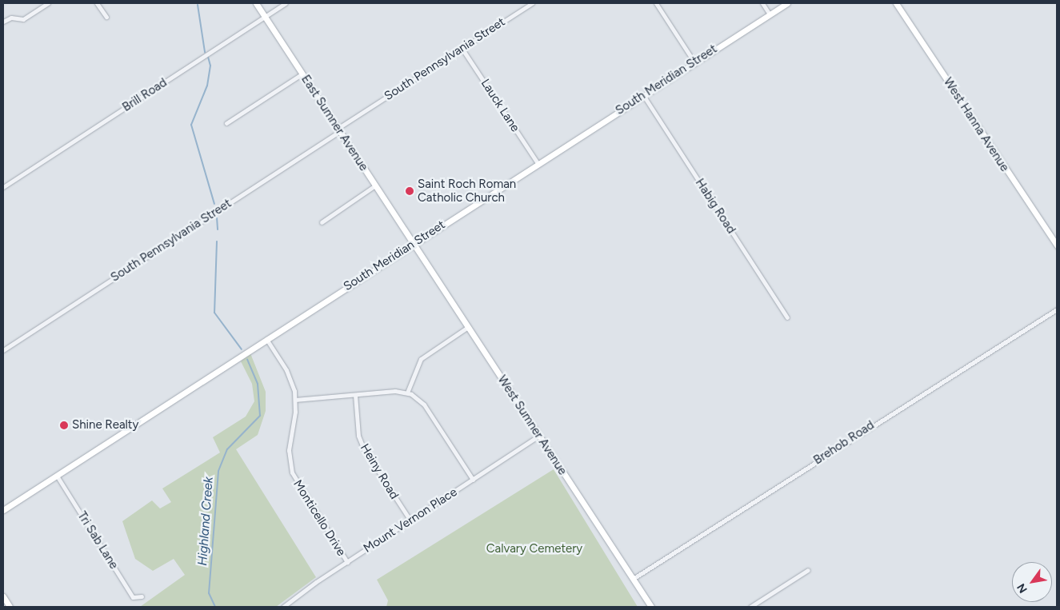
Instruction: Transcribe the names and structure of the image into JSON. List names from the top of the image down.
{
  "streets": {
    "main road": [
      "South Meridian Street",
      "East Sumner Avenue",
      "West Hanna Avenue",
      "West Sumner Avenue"
    ],
    "street": [
      "South Pennsylvania Street",
      "Brill Road",
      "Lauck Lane",
      "Habig Road",
      "Brehob Road",
      "Heiny Road",
      "Monticello Drive",
      "Mount Vernon Place",
      "Tri Sab Lane"
    ]
  },
  "crossings": [
    ["South Pennsylvania Street", "Lauck Lane"],
    ["South Pennsylvania Street", "East Sumner Avenue"],
    ["South Meridian Street", "Lauck Lane"],
    ["South Meridian Street", "East Sumner Avenue"],
    ["South Meridian Street", "Habig Road"],
    ["South Meridian Street", "West Sumner Avenue"],
    ["South Meridian Street", "Monticello Drive"],
    ["South Meridian Street", "Tri Sab Lane"],
    ["Brill Road", "East Sumner Avenue"],
    ["East Sumner Avenue", "West Sumner Avenue"],
    ["West Sumner Avenue", "Brehob Road"],
    ["West Sumner Avenue", "Mount Vernon Place"],
    ["Heiny Road", "Mount Vernon Place"],
    ["Monticello Drive", "Mount Vernon Place"]
  ],
  "water": ["Highland Creek"],
  "parks": ["Calvary Cemetery"],
  "places": ["Saint Roch Roman Catholic Church", "Shine Realty"],
  "north": "bottom left"
}
